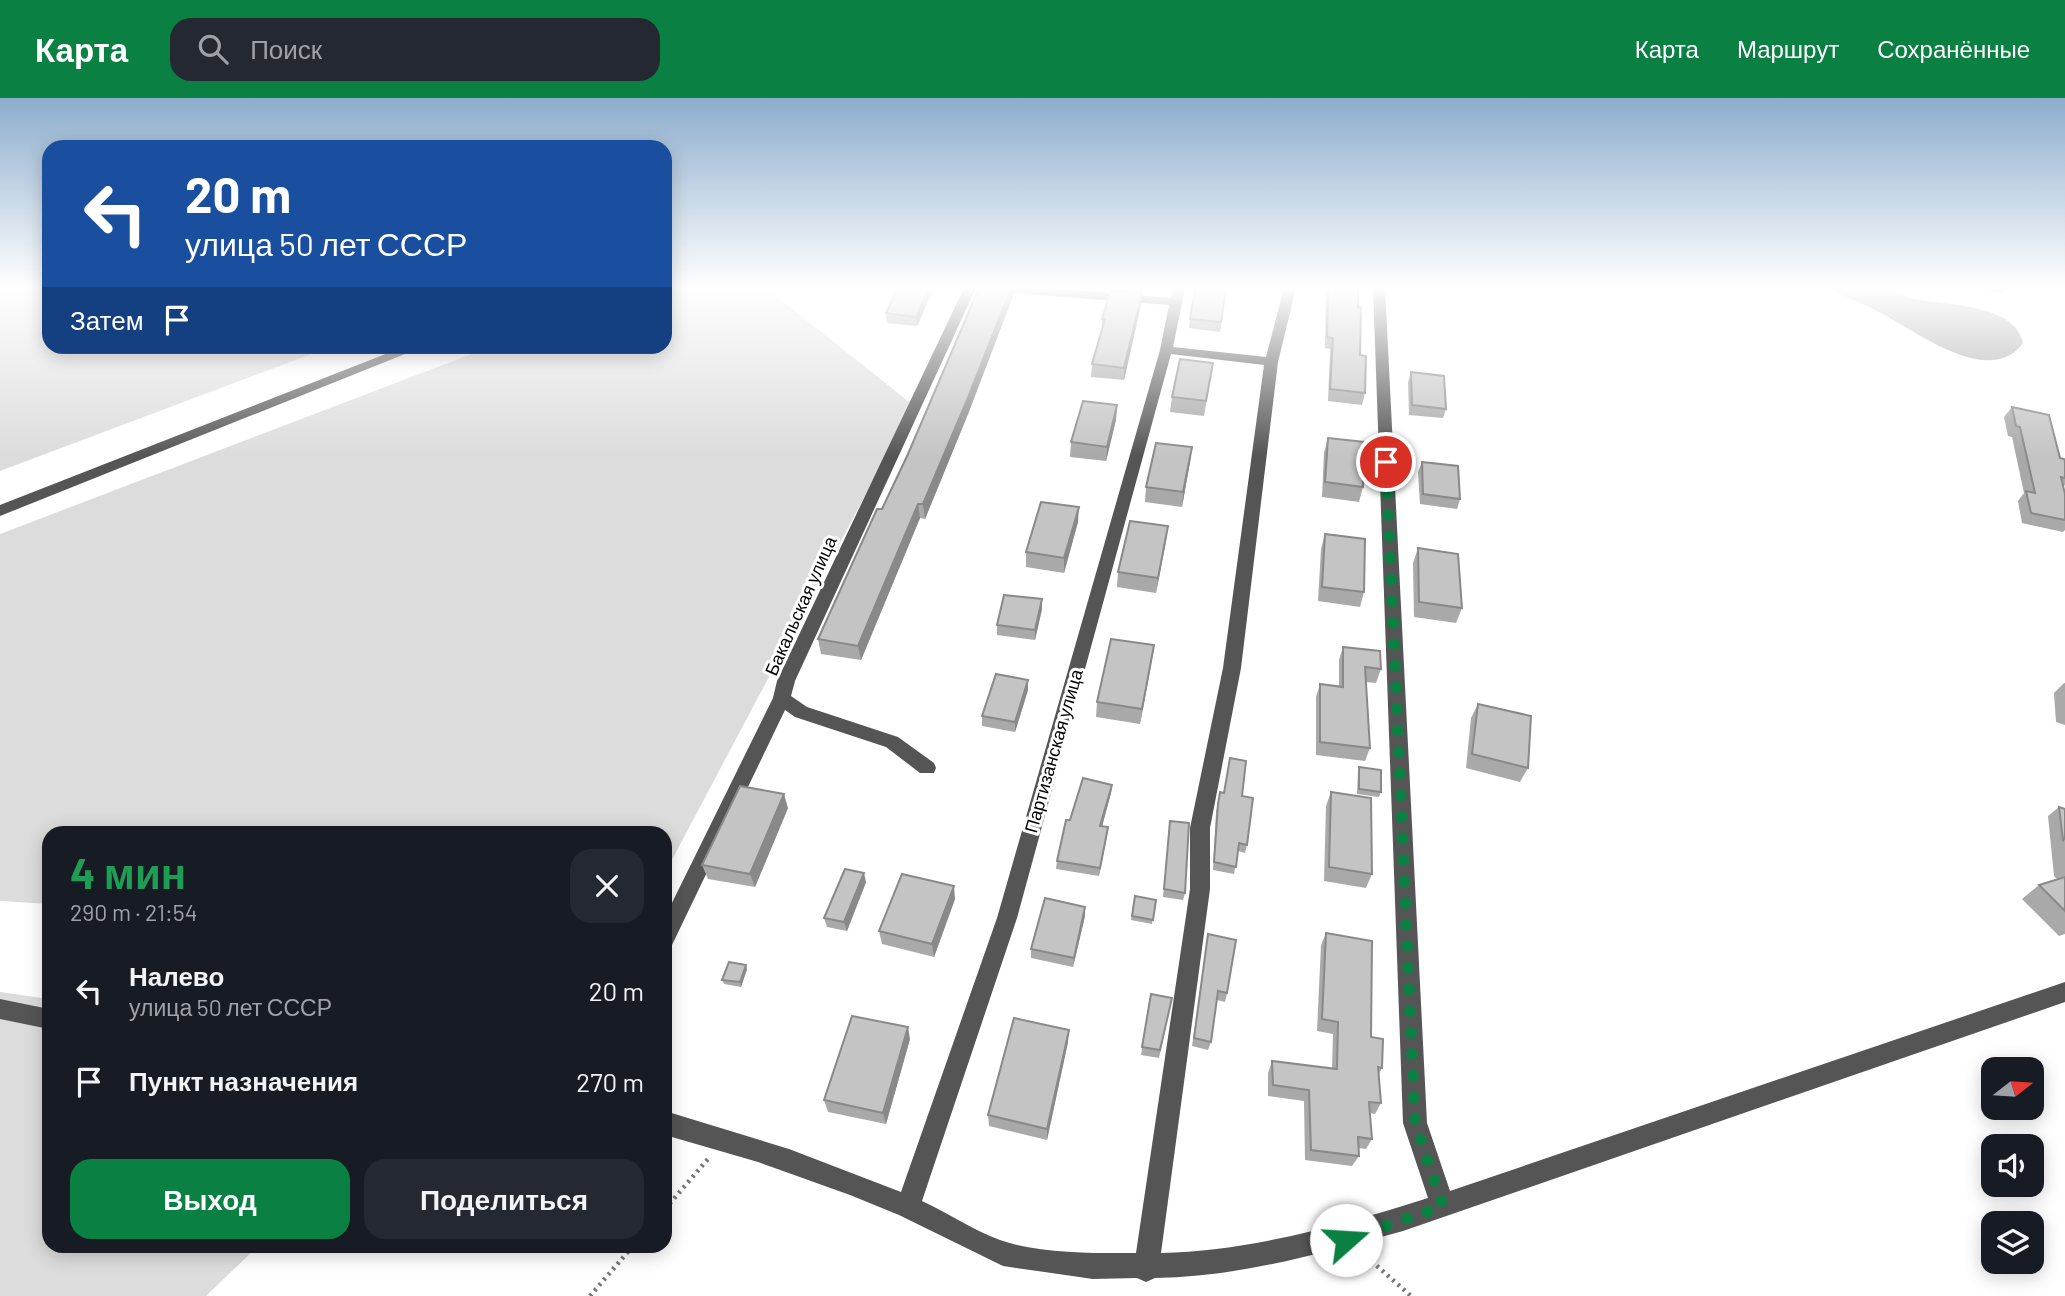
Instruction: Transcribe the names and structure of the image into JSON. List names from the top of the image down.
{
  "streets": {
    "street": ["Бакальская улица", "Партизанская улица"]
  },
  "north": "right",
  "page": {
    "header": "Карта",
    "search": "Поиск",
    "nav": ["Карта", "Маршрут", "Сохранённые"],
    "turn": ["20 m", "улица 50 лет СССР"],
    "then": "Затем",
    "heading": ["4 мин", "290 m · 21:54"],
    "list": [
      {
        "name": "Налево",
        "note": "улица 50 лет СССР",
        "value": "20 m"
      },
      {
        "name": "Пункт назначения",
        "value": "270 m"
      }
    ],
    "buttons": ["Выход", "Поделиться"]
  }
}
